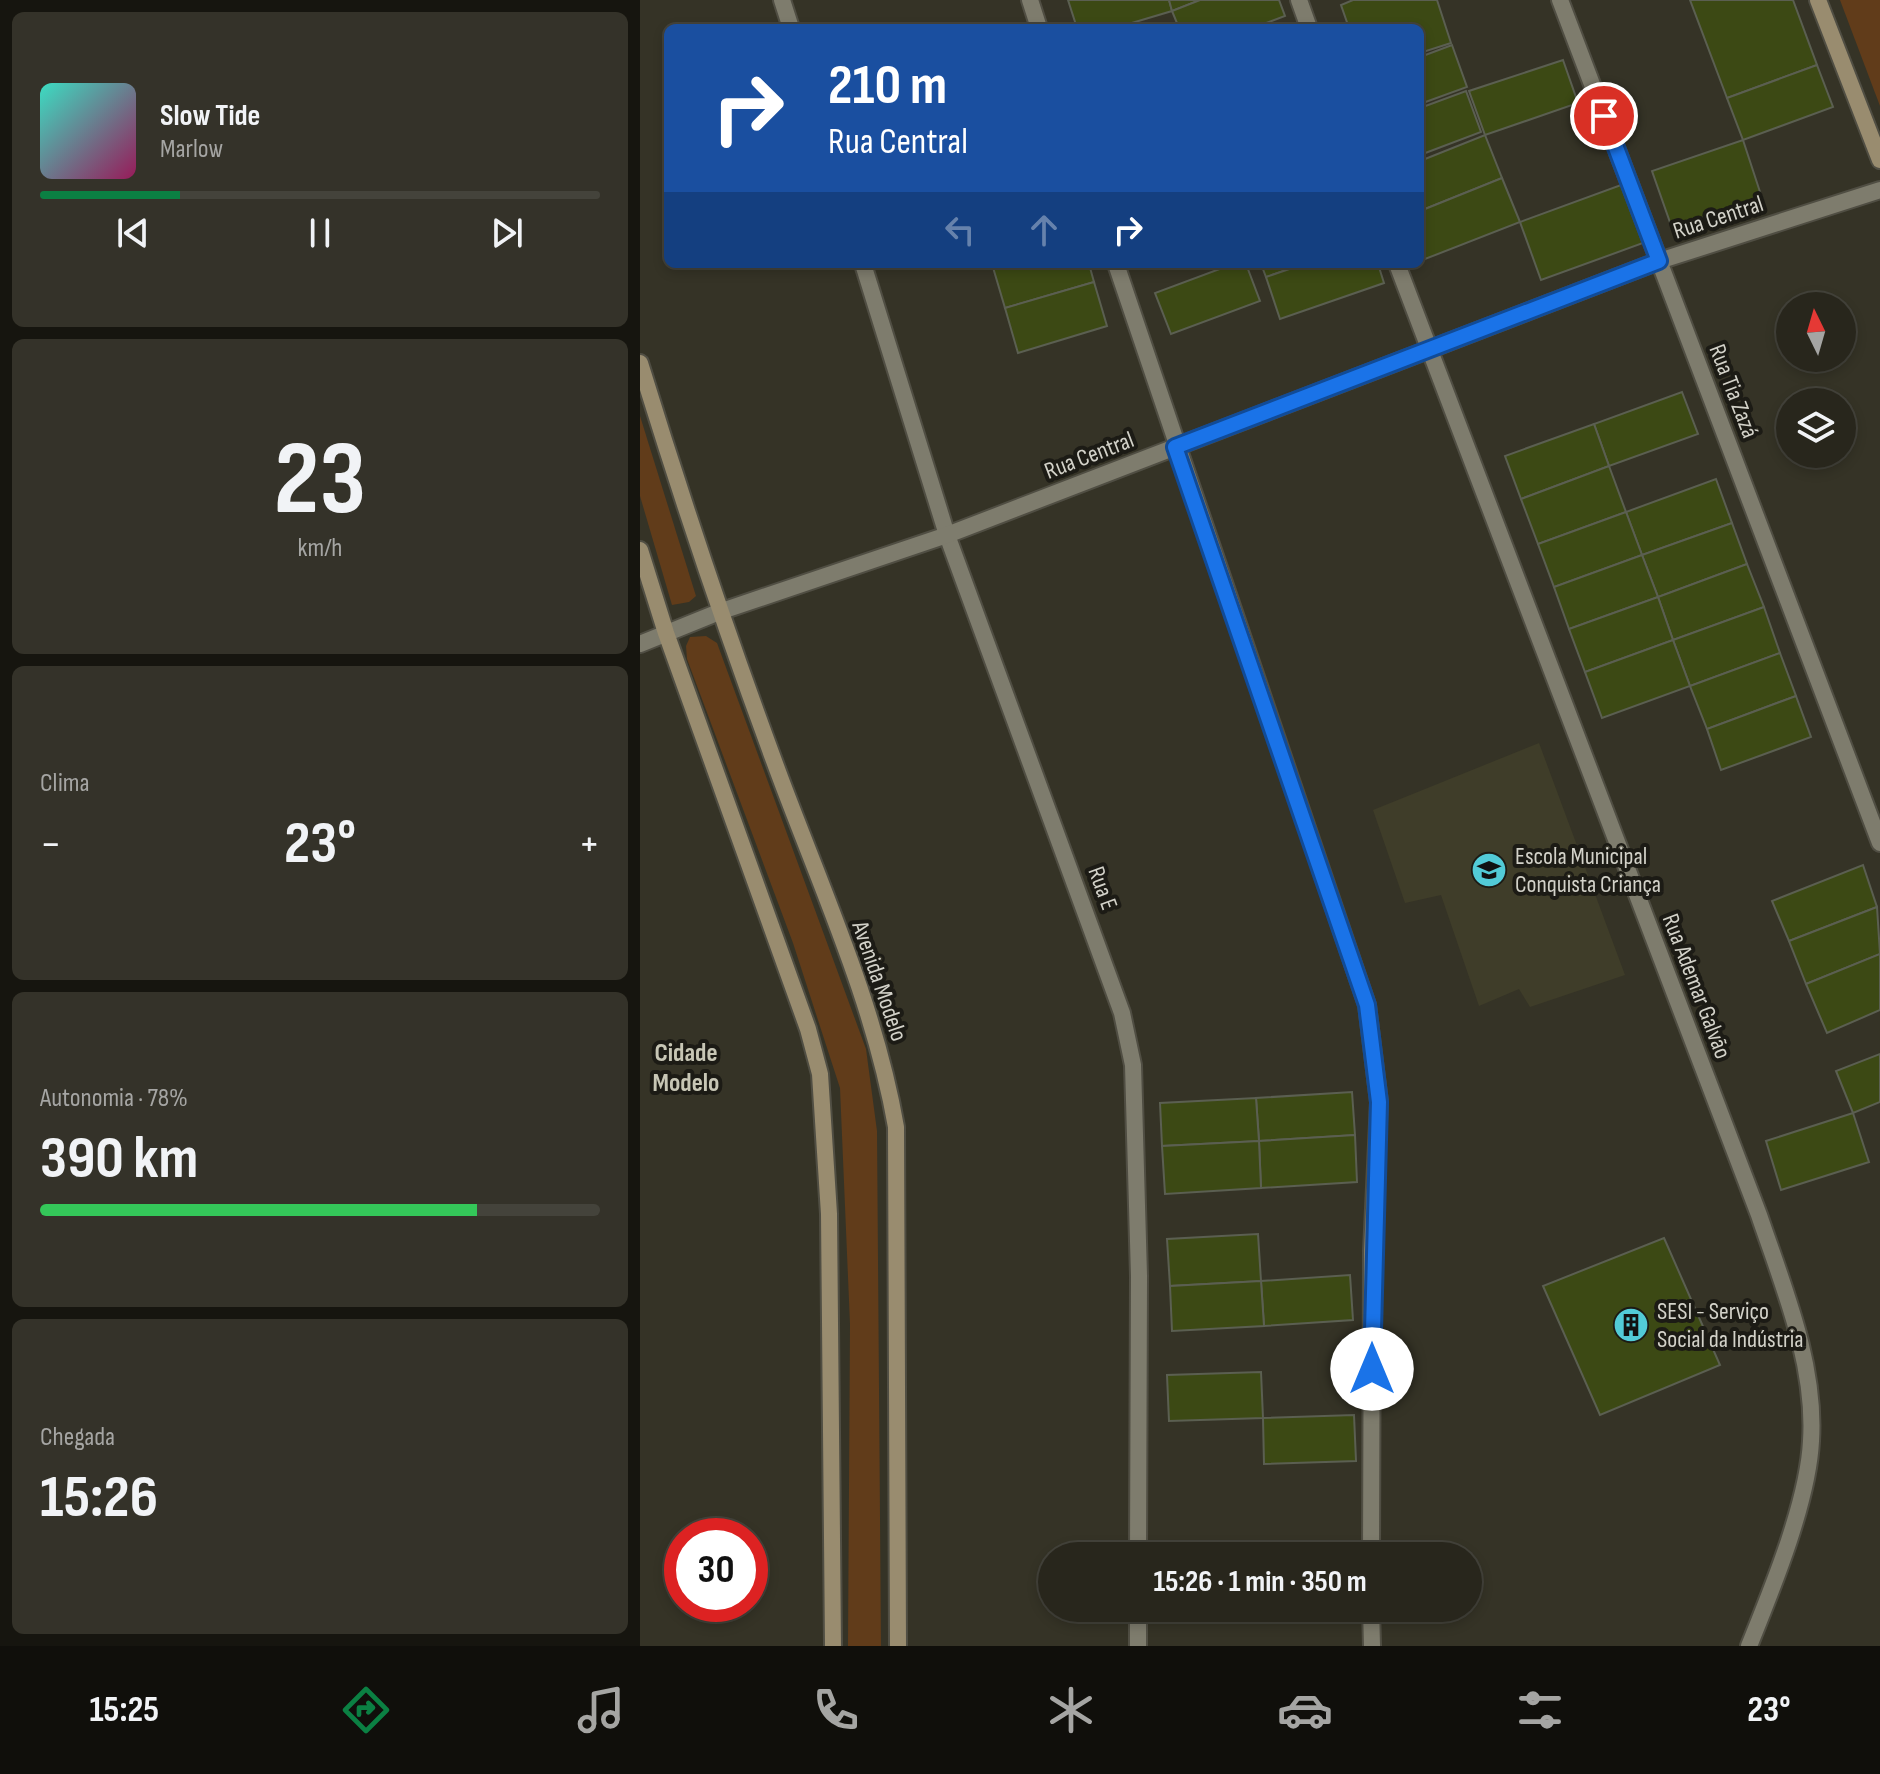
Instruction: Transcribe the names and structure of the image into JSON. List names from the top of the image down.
{
  "streets": {
    "main road": ["Avenida Modelo"],
    "street": [
      "Rua Central",
      "Rua Tia Zazá",
      "Rua E",
      "Rua Ademar Galvão"
    ]
  },
  "crossings": [
    ["Rua Central", "Rua Tia Zazá"],
    ["Rua Central", "Rua E"],
    ["Rua Central", "Avenida Modelo"],
    ["Rua Central", "Rua Ademar Galvão"]
  ],
  "districts": ["Cidade Modelo"],
  "places": {
    "school or university": ["Escola Municipal Conquista Criança"],
    "building": ["SESI - Serviço Social da Indústria"]
  },
  "north": "top",
  "page": {
    "turn": ["210 m", "Rua Central"],
    "song": ["Slow Tide", "Marlow"],
    "tile": [
      ["23", "km/h"],
      "Clima",
      ["Autonomia · 78%", "390 km"],
      ["Chegada", "15:26"]
    ],
    "heat": ["−", "23°", "+"],
    "limit": "30",
    "trip": "15:26 · 1 min · 350 m",
    "tabs": ["15:25", "23°"]
  }
}
